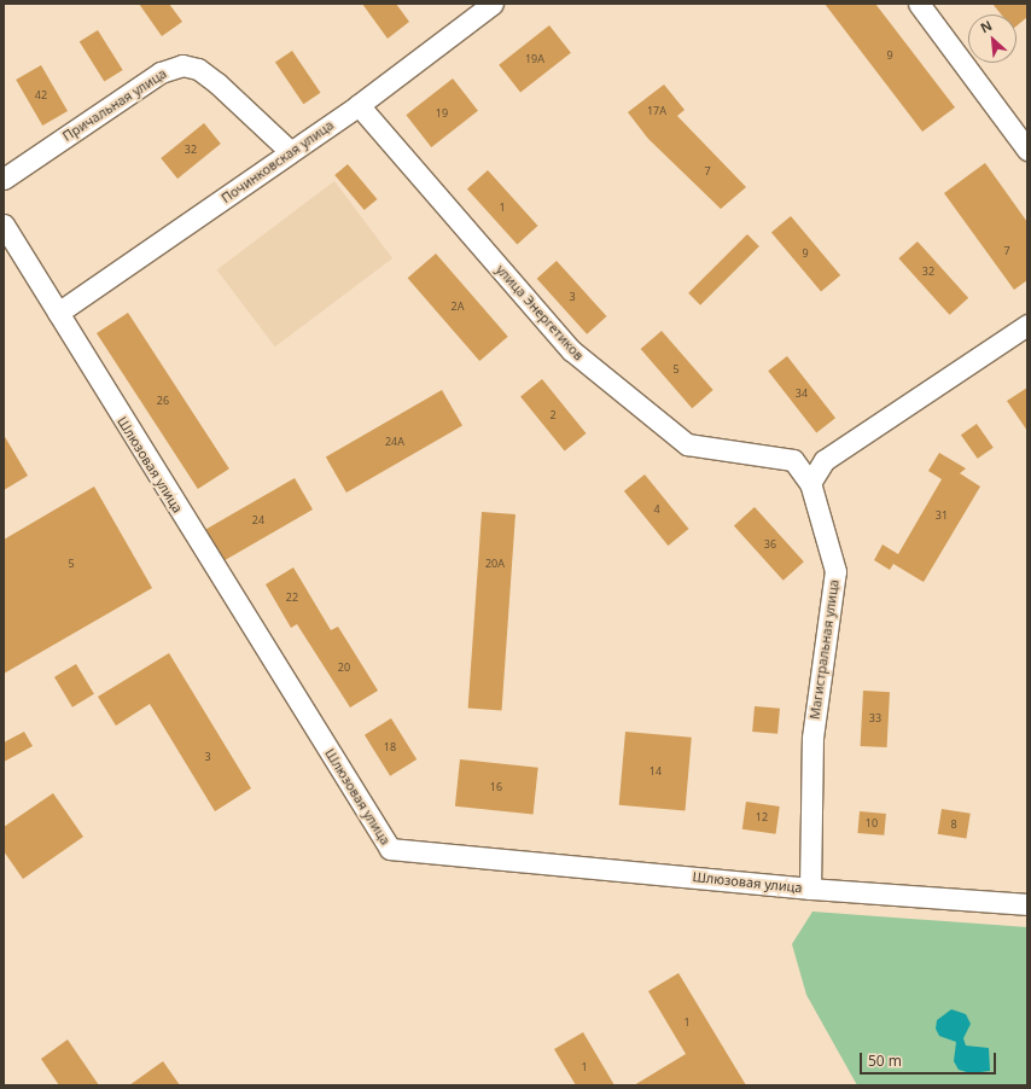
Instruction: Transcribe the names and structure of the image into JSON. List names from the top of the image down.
{
  "streets": {
    "street": [
      "Причальная улица",
      "Починковская улица",
      "улица Энергетиков",
      "Шлюзовая улица",
      "Магистральная улица"
    ]
  },
  "crossings": [
    ["Причальная улица", "Починковская улица"],
    ["Починковская улица", "улица Энергетиков"],
    ["Починковская улица", "Шлюзовая улица"],
    ["улица Энергетиков", "Магистральная улица"],
    ["Шлюзовая улица", "Магистральная улица"]
  ],
  "house_numbers": [
    "9",
    "19А",
    "42",
    "17А",
    "19",
    "32",
    "7",
    "1",
    "7",
    "9",
    "32",
    "3",
    "2А",
    "5",
    "34",
    "26",
    "2",
    "24А",
    "4",
    "31",
    "24",
    "36",
    "5",
    "20А",
    "22",
    "20",
    "33",
    "18",
    "3",
    "14",
    "16",
    "12",
    "10",
    "8",
    "1",
    "1"
  ],
  "scale_bar": "50 m",
  "north": "top left"
}
